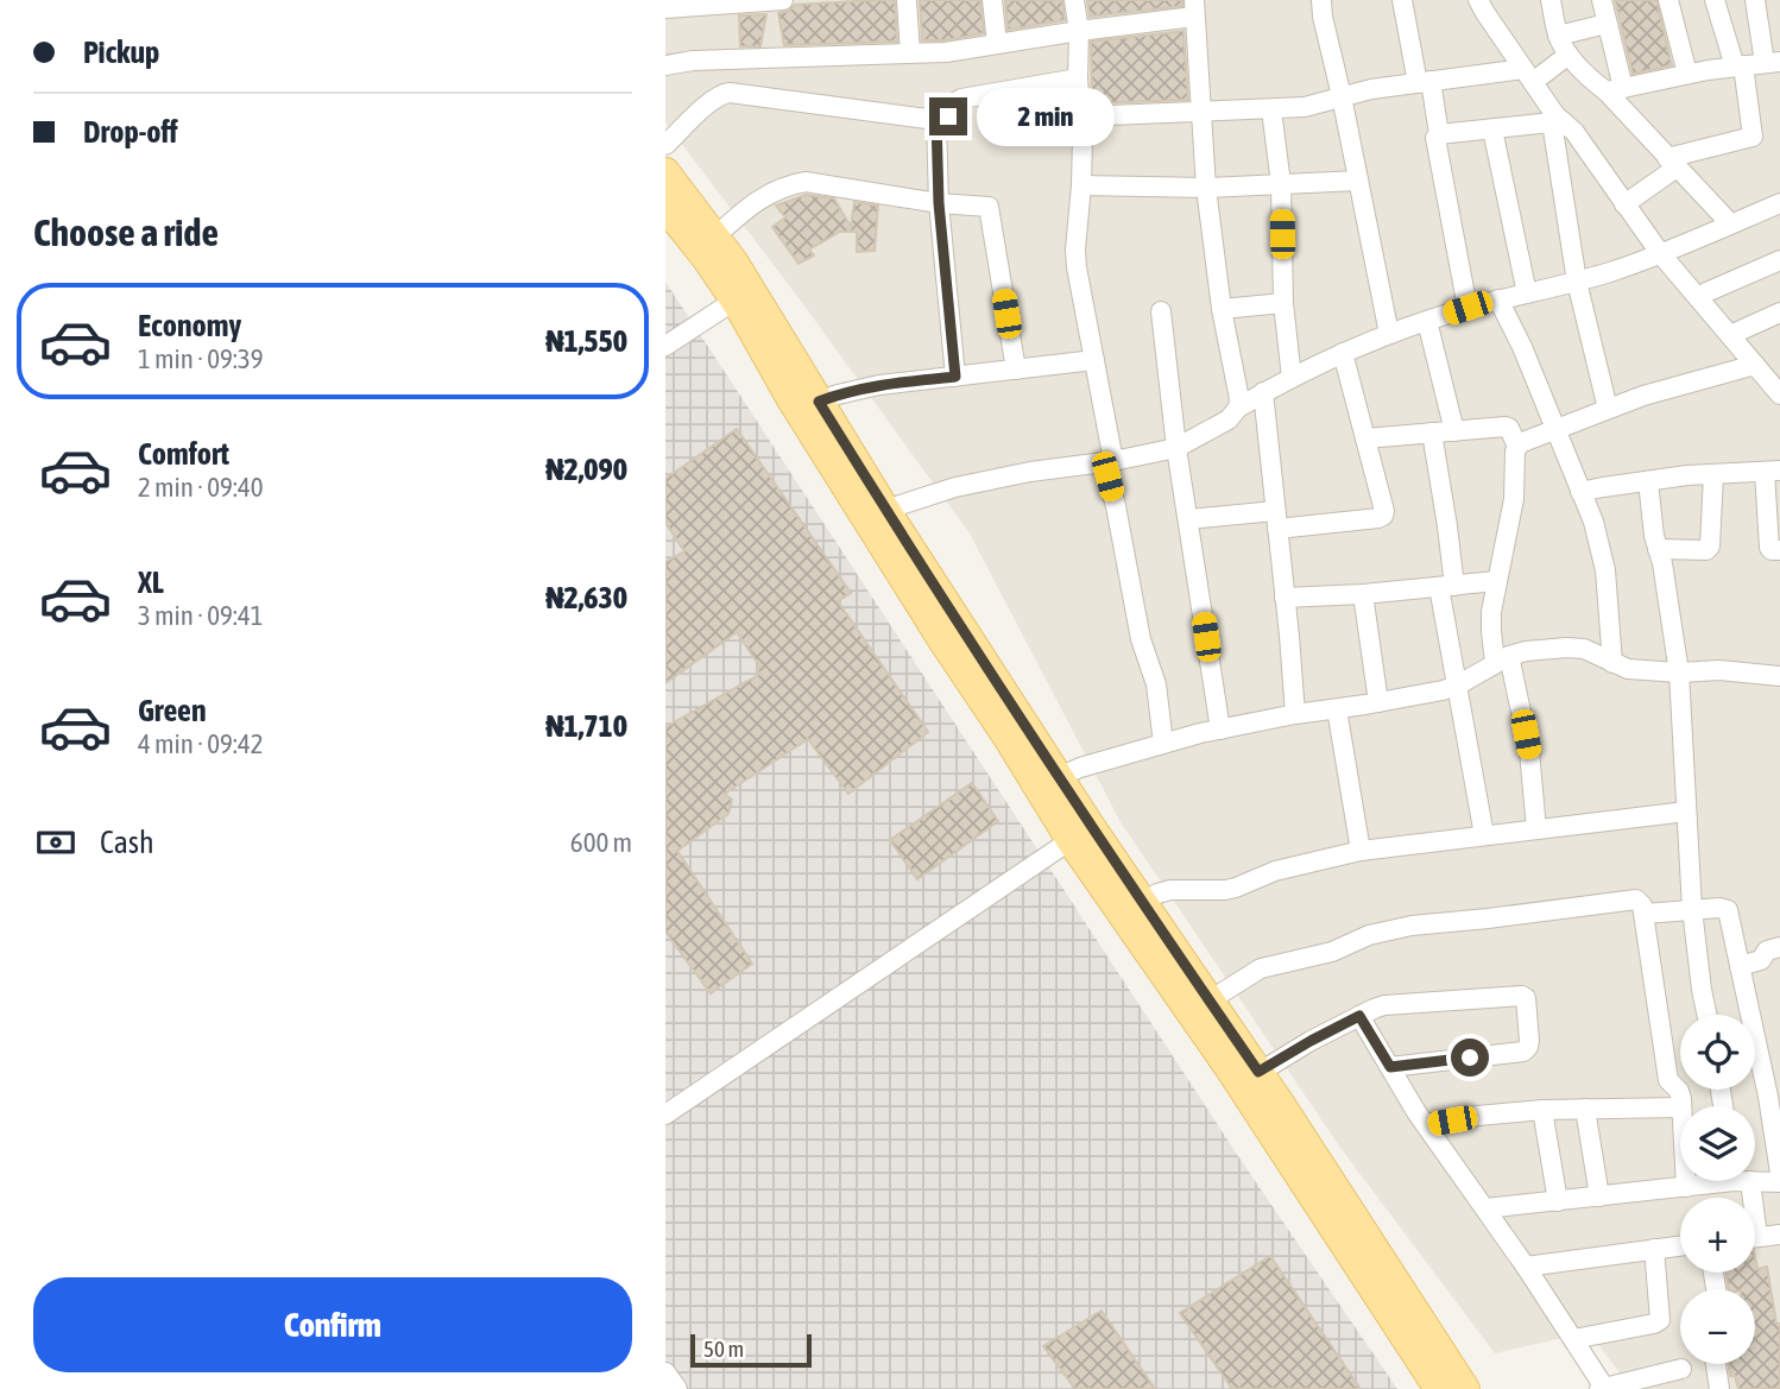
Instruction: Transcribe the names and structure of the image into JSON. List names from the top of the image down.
{
  "scale_bar": "50 m",
  "page": {
    "banner": ["Pickup", "Drop-off"],
    "bubble": "2 min",
    "heading": "Choose a ride",
    "list": [
      {
        "name": "Economy",
        "note": "1 min · 09:39",
        "value": "₦1,550"
      },
      {
        "name": "Comfort",
        "note": "2 min · 09:40",
        "value": "₦2,090"
      },
      {
        "name": "XL",
        "note": "3 min · 09:41",
        "value": "₦2,630"
      },
      {
        "name": "Green",
        "note": "4 min · 09:42",
        "value": "₦1,710"
      }
    ],
    "pay": ["Cash", "600 m"],
    "map_buttons": ["+", "−"],
    "buttons": "Confirm",
    "scale": "50 m"
  }
}
